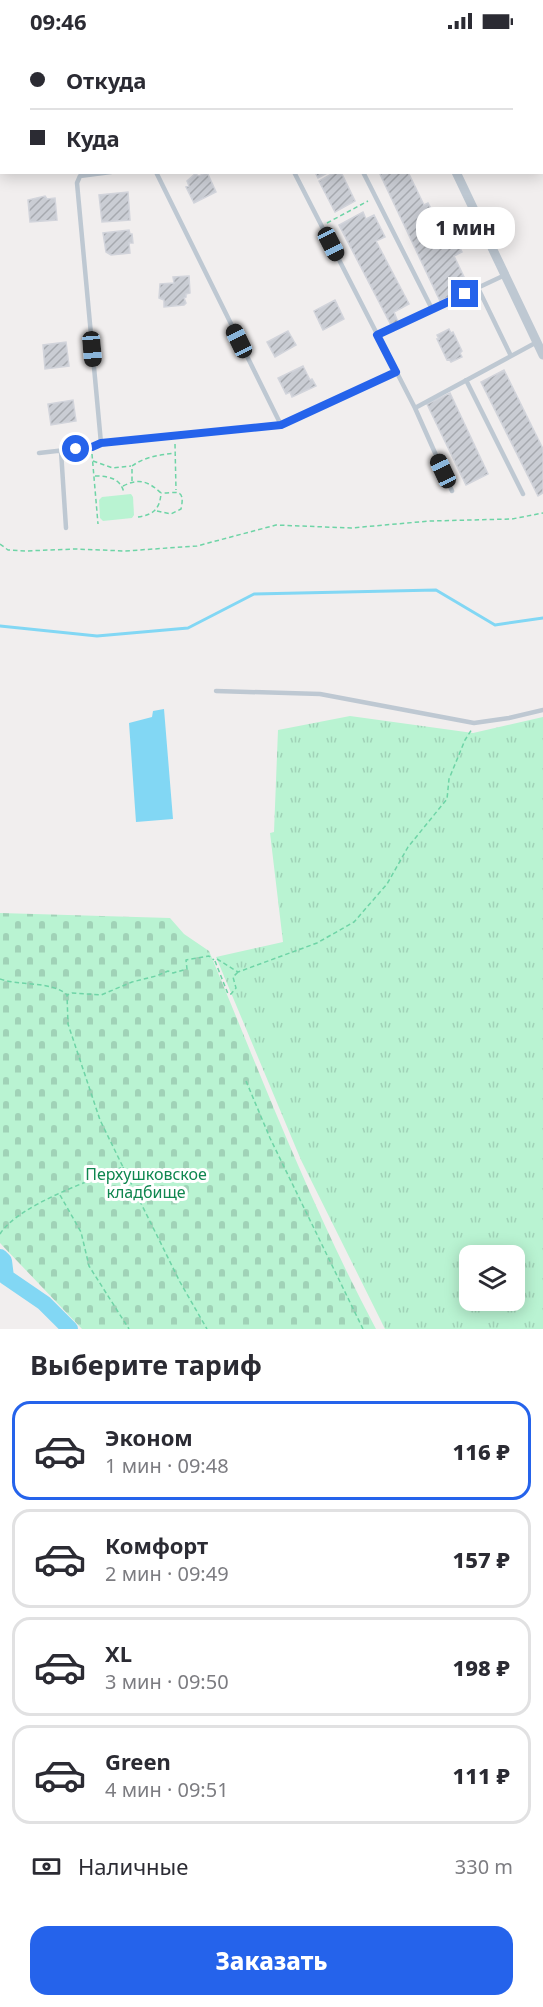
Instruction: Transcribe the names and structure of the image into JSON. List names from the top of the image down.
{
  "parks": ["Перхушковское кладбище"],
  "page": {
    "status": "09:46",
    "banner": ["Откуда", "Куда"],
    "bubble": "1 мин",
    "heading": "Выберите тариф",
    "list": [
      {
        "name": "Эконом",
        "note": "1 мин · 09:48",
        "value": "116 ₽"
      },
      {
        "name": "Комфорт",
        "note": "2 мин · 09:49",
        "value": "157 ₽"
      },
      {
        "name": "XL",
        "note": "3 мин · 09:50",
        "value": "198 ₽"
      },
      {
        "name": "Green",
        "note": "4 мин · 09:51",
        "value": "111 ₽"
      }
    ],
    "pay": ["Наличные", "330 m"],
    "buttons": "Заказать"
  }
}
